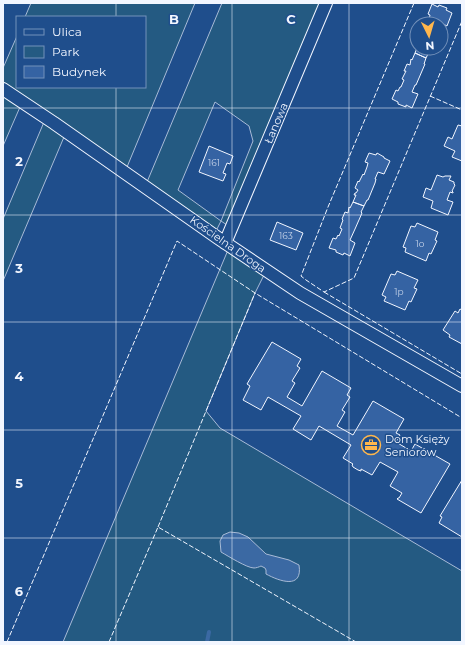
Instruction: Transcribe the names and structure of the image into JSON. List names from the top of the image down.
{
  "streets": {
    "street": ["Łanowa", "Kościelna Droga"]
  },
  "crossings": [
    ["Łanowa", "Kościelna Droga"]
  ],
  "places": {
    "office": ["Dom Księży Seniorów"]
  },
  "house_numbers": [
    "161",
    "163",
    "1o",
    "1p"
  ],
  "legend": ["Ulica", "Park", "Budynek"],
  "north": "bottom",
  "grid": {
    "columns": ["B", "C"],
    "rows": [
      "2",
      "3",
      "4",
      "5",
      "6"
    ]
  }
}
